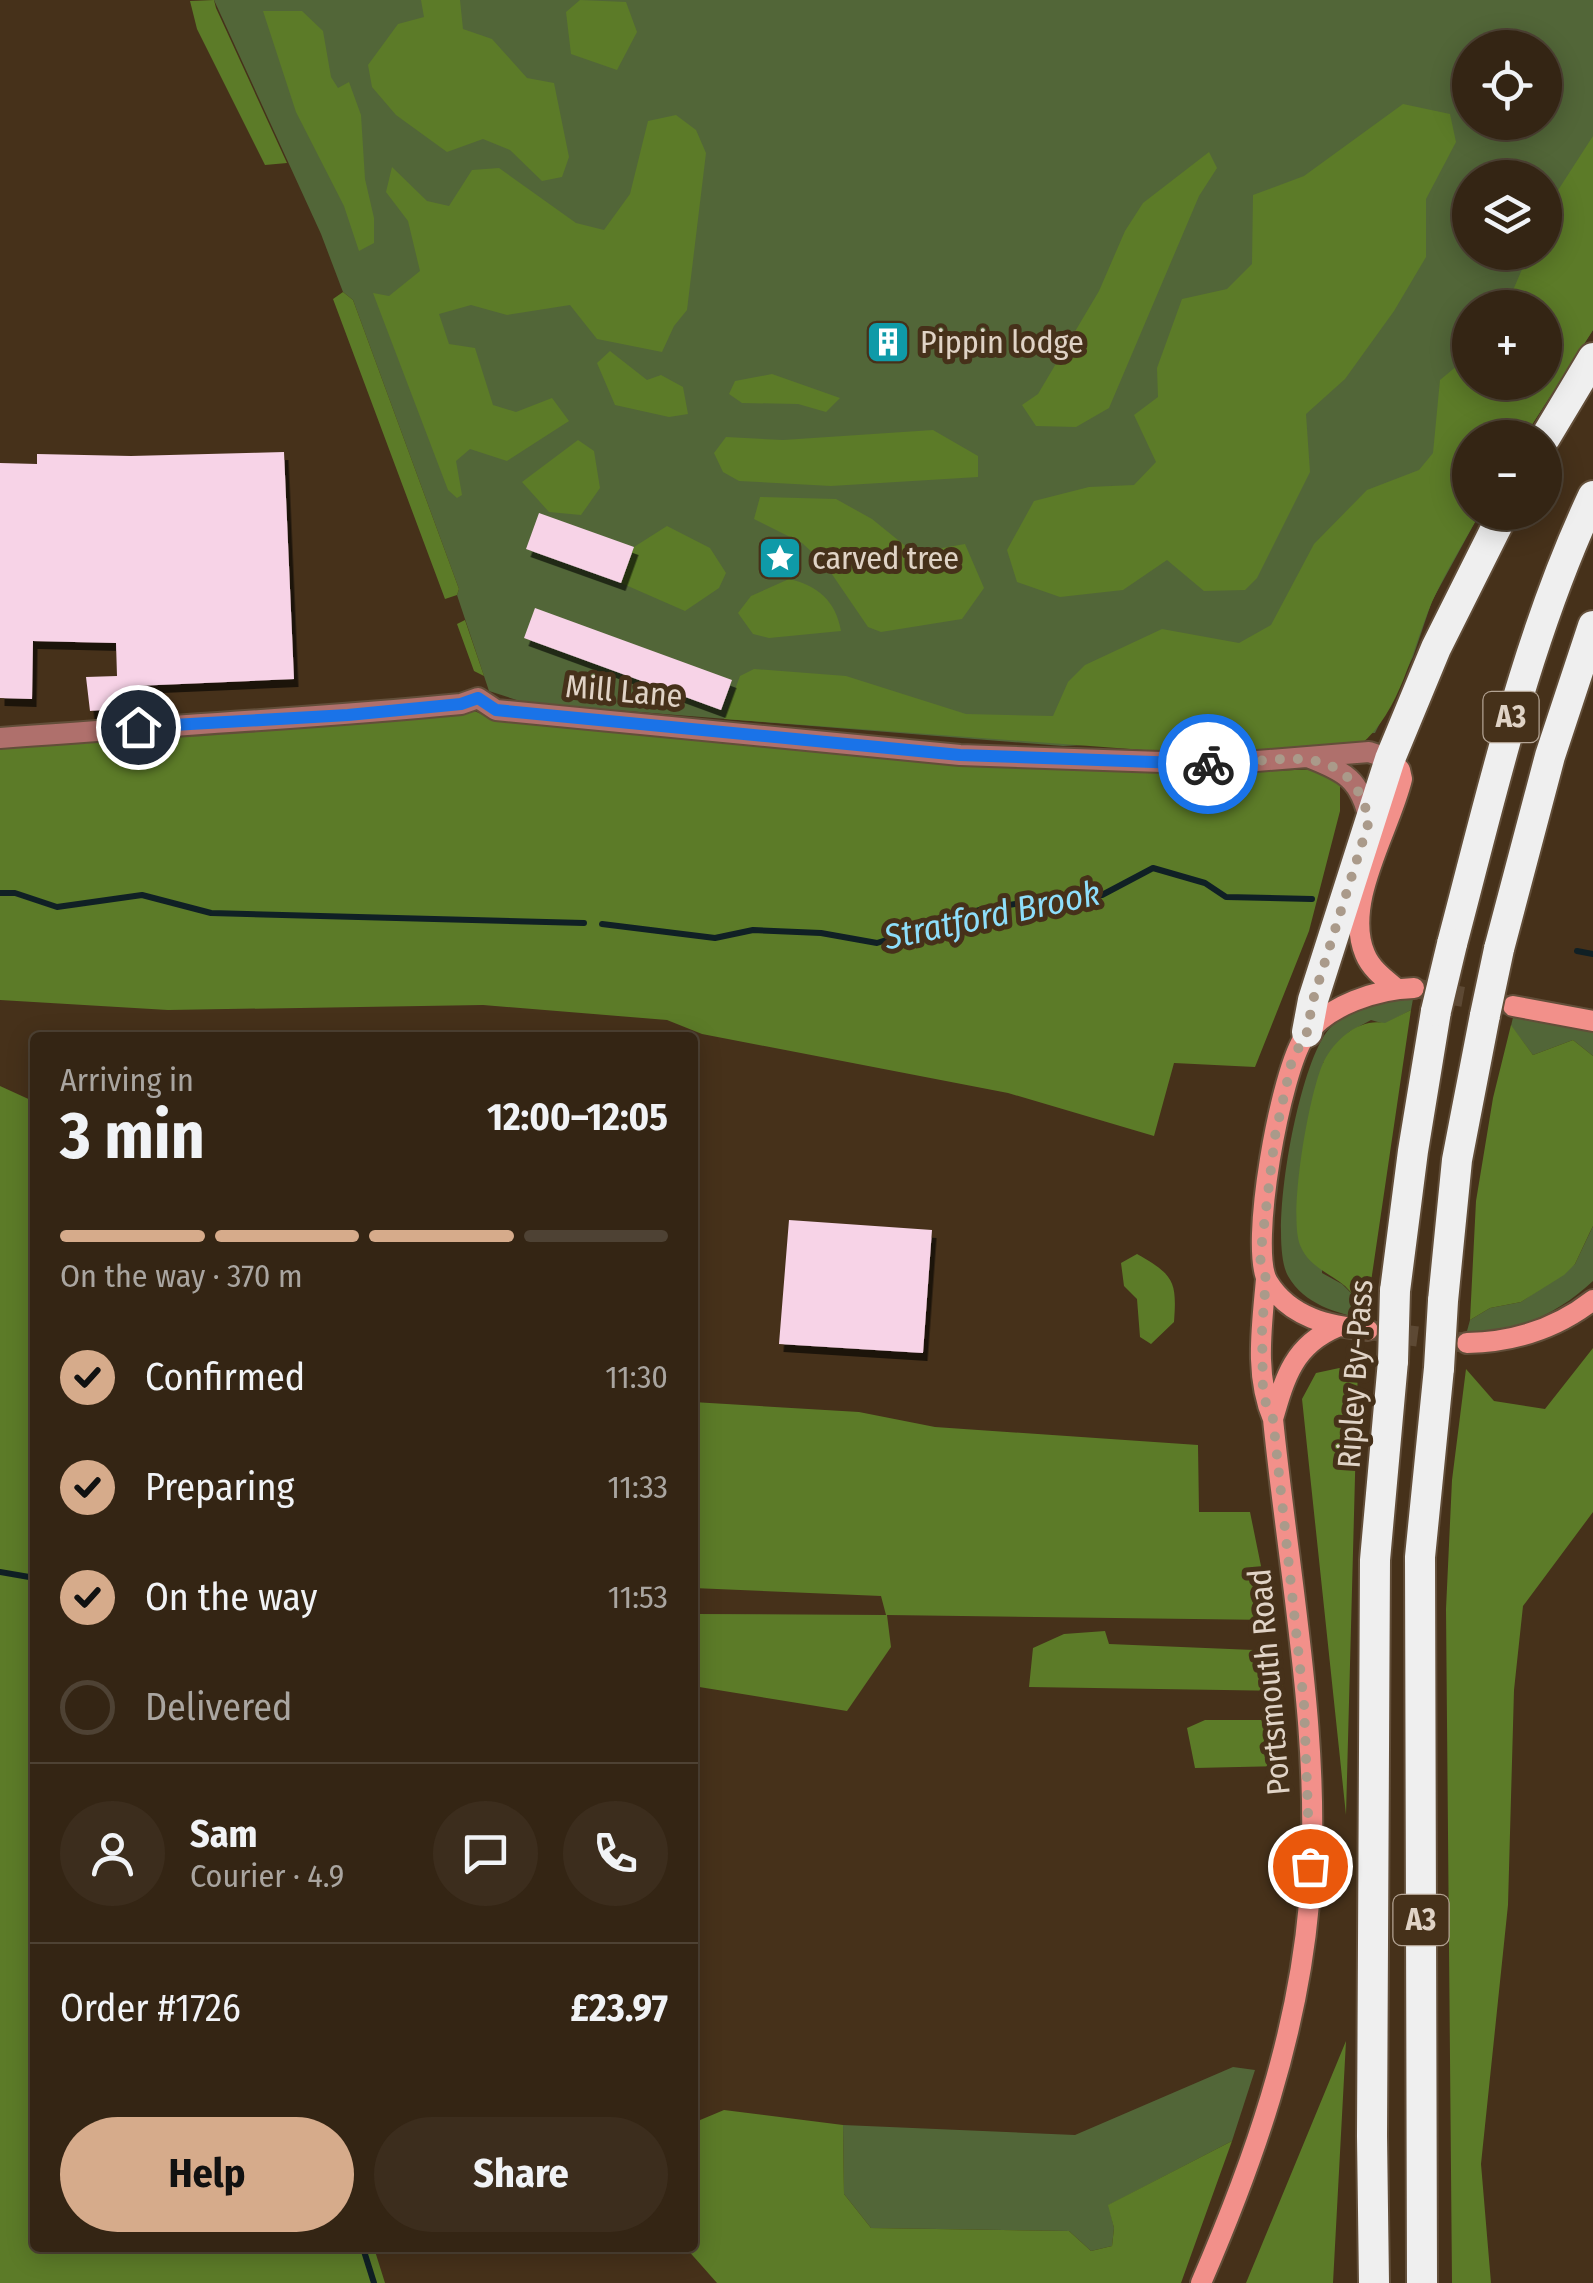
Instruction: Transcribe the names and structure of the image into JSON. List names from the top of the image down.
{
  "streets": {
    "highway": ["A3", "Ripley By-Pass"],
    "main road": ["Portsmouth Road"],
    "street": ["Mill Lane"]
  },
  "water": ["Stratford Brook"],
  "places": {
    "building": ["Pippin lodge"],
    "place": ["carved tree"]
  },
  "page": {
    "map_buttons": ["+", "−"],
    "heading": ["3 min", "Arriving in", "12:00–12:05"],
    "panel": [
      "Sam",
      "Courier · 4.9",
      "Order #1726",
      "£23.97"
    ],
    "bar": "On the way · 370 m",
    "list": [
      ["Confirmed", "11:30"],
      ["Preparing", "11:33"],
      ["On the way", "11:53"],
      "Delivered"
    ],
    "buttons": ["Help", "Share"]
  }
}
